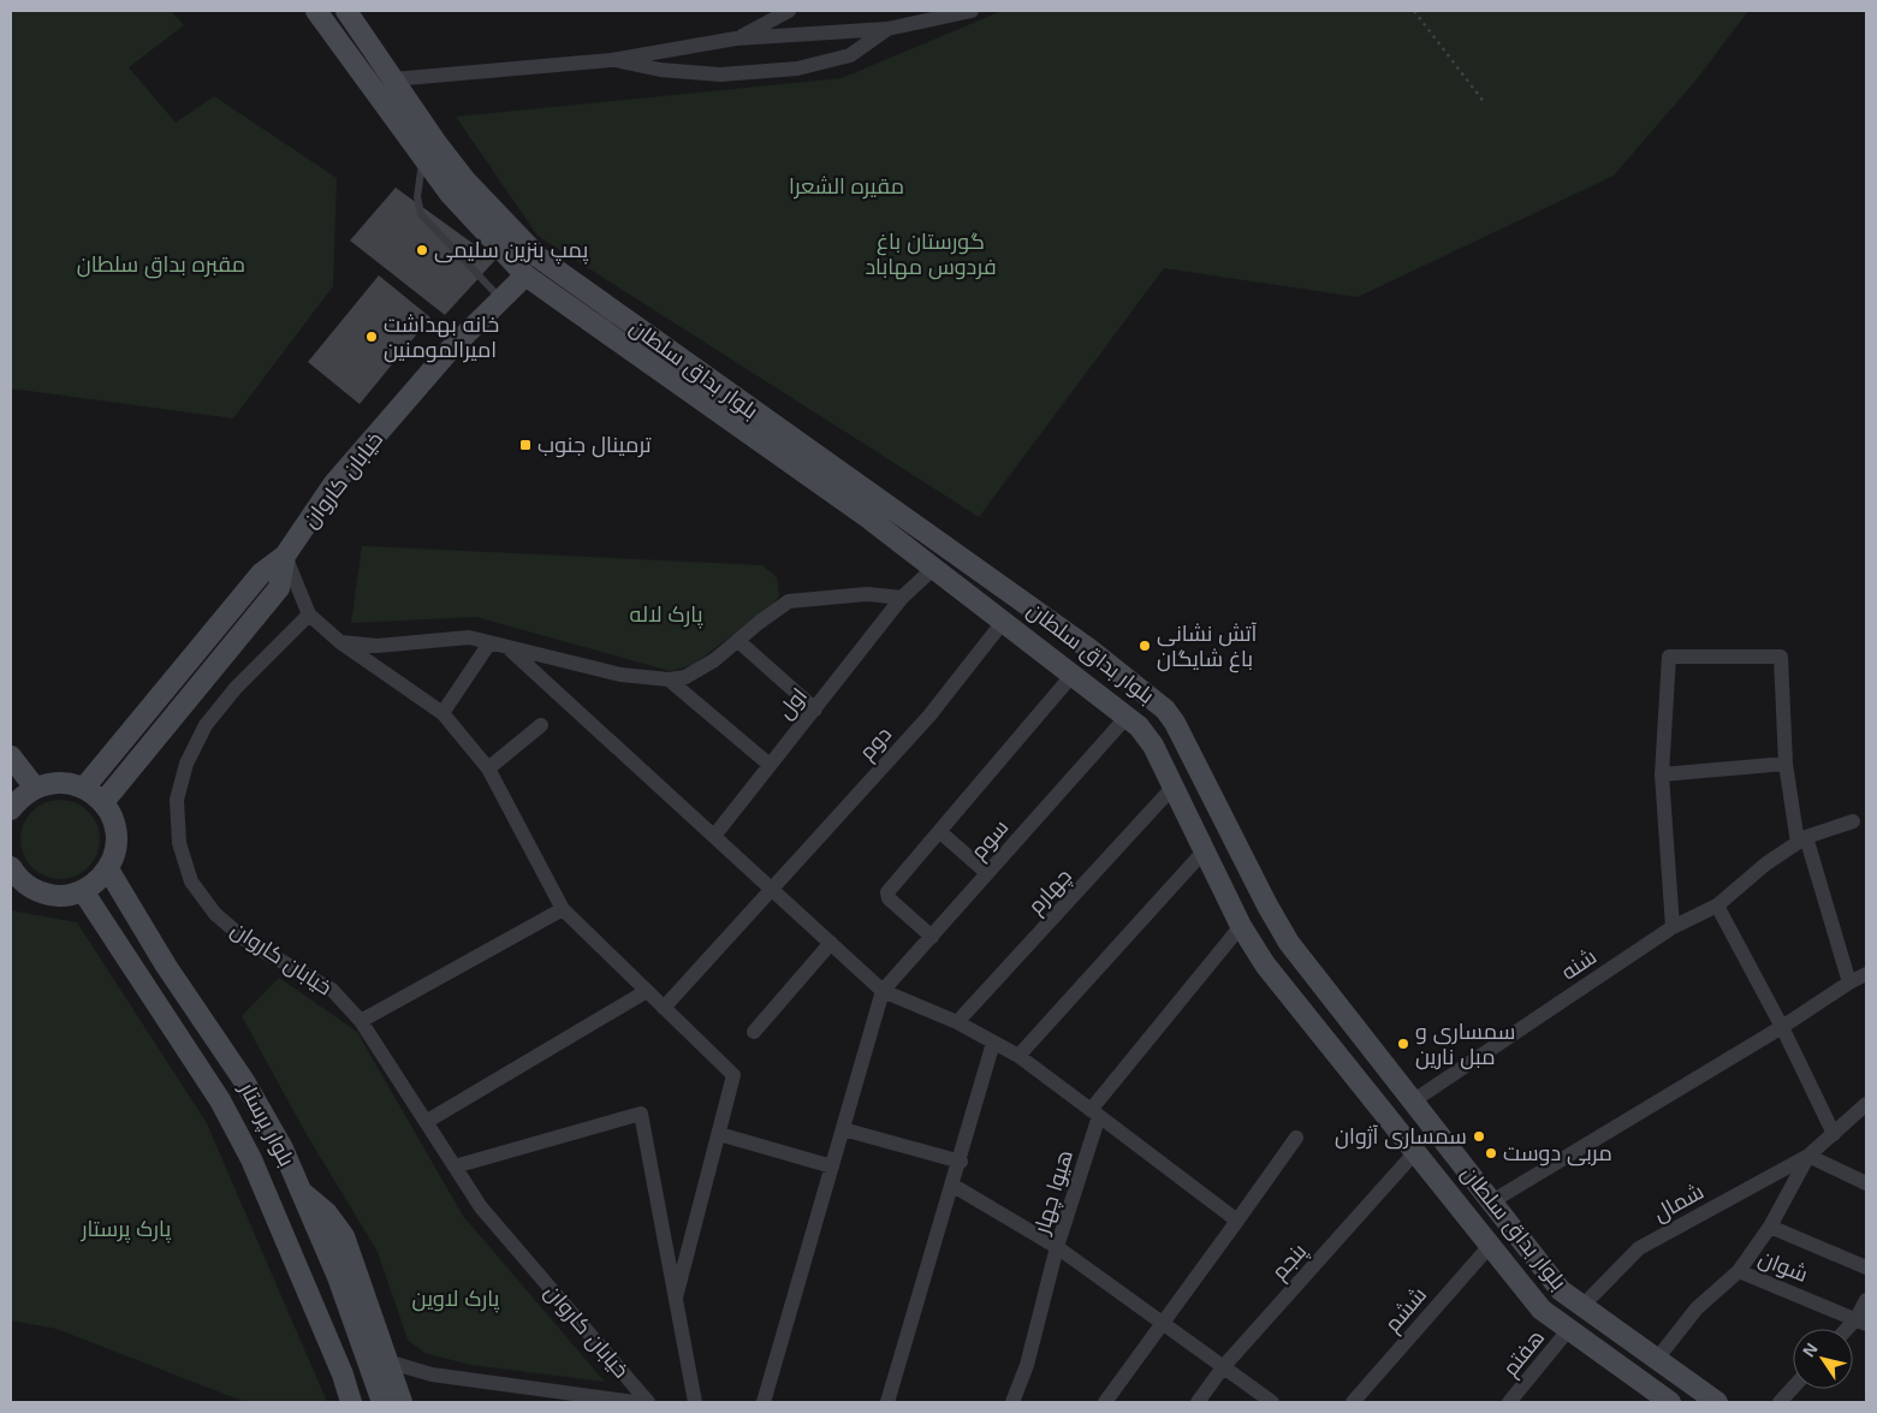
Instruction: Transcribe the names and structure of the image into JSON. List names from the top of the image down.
{
  "streets": {
    "main road": ["بلوار بداق سلطان", "خیابان کاروان", "بلوار پرستار"],
    "street": [
      "اول",
      "دوم",
      "سوم",
      "چهارم",
      "شنه",
      "هیوا چهار",
      "شمال",
      "پنجم",
      "شوان",
      "ششم",
      "هفتم"
    ]
  },
  "crossings": [
    ["بلوار بداق سلطان", "خیابان کاروان"],
    ["بلوار بداق سلطان", "اول"],
    ["بلوار بداق سلطان", "دوم"],
    ["بلوار بداق سلطان", "سوم"],
    ["بلوار بداق سلطان", "چهارم"],
    ["بلوار بداق سلطان", "شنه"],
    ["بلوار بداق سلطان", "شمال"],
    ["بلوار بداق سلطان", "پنجم"],
    ["بلوار بداق سلطان", "شوان"],
    ["بلوار بداق سلطان", "ششم"],
    ["بلوار بداق سلطان", "هفتم"]
  ],
  "parks": [
    "مقیره الشعرا",
    "گورستان باغ فردوس مهاباد",
    "مقبره بداق سلطان",
    "پارک لاله",
    "پارک پرستار",
    "پارک لاوین"
  ],
  "places": {
    "other": [
      "پمپ بنزین سلیمی",
      "خانه بهداشت امیرالمومنین",
      "آتش نشانی باغ شایگان",
      "سمساری و مبل نارین",
      "سمساری آژوان",
      "مربی دوست"
    ],
    "transit": ["ترمینال جنوب"]
  },
  "north": "top left"
}
